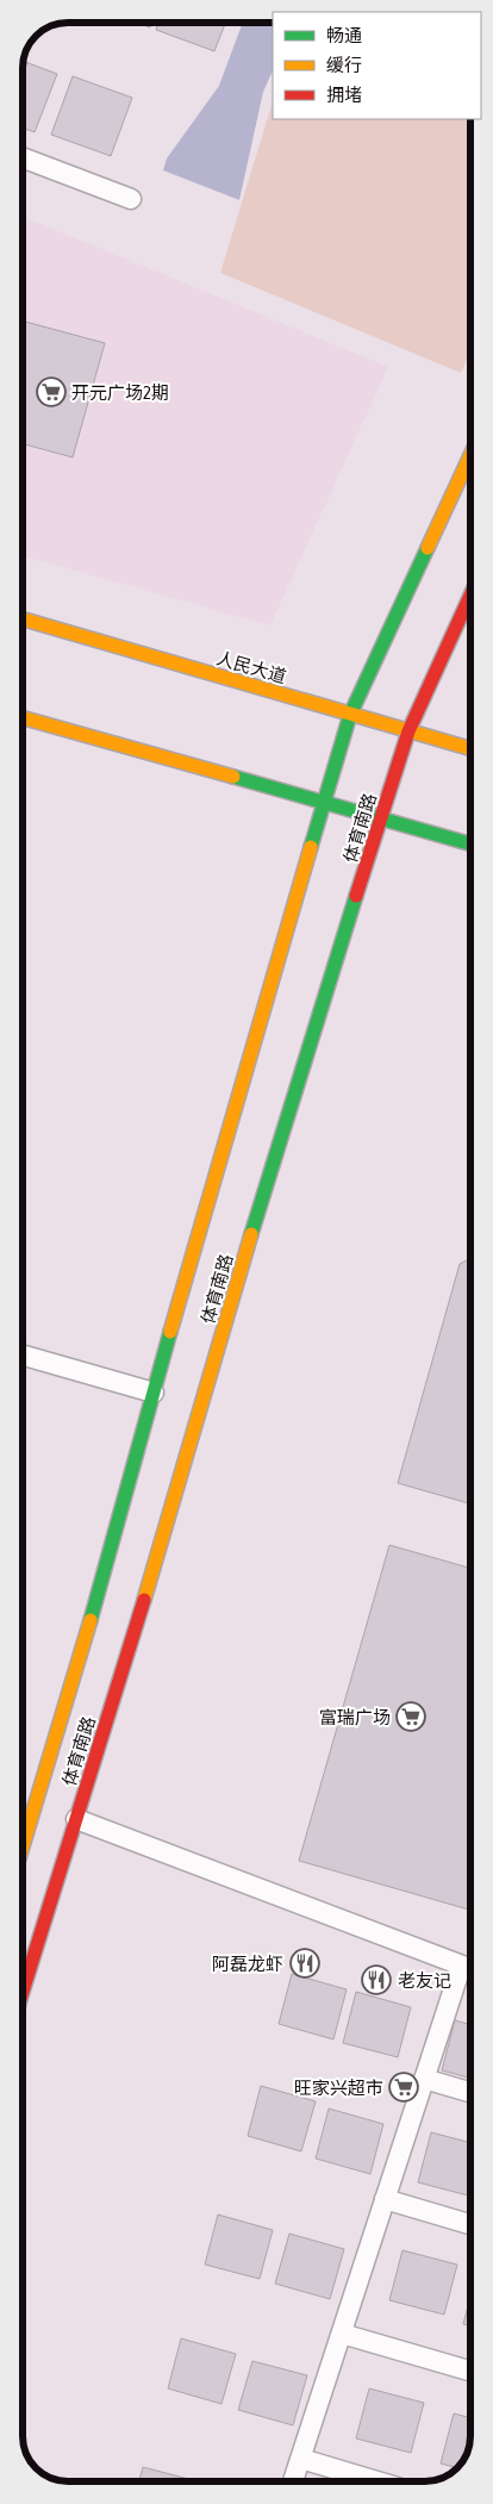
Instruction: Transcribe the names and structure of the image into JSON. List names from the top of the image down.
{
  "streets": {
    "main road": ["人民大道", "体育南路"]
  },
  "crossings": [
    ["人民大道", "体育南路"]
  ],
  "places": {
    "supermarket": ["开元广场2期", "富瑞广场", "旺家兴超市"],
    "restaurant": ["阿磊龙虾", "老友记"]
  },
  "legend": ["畅通", "缓行", "拥堵"]
}
